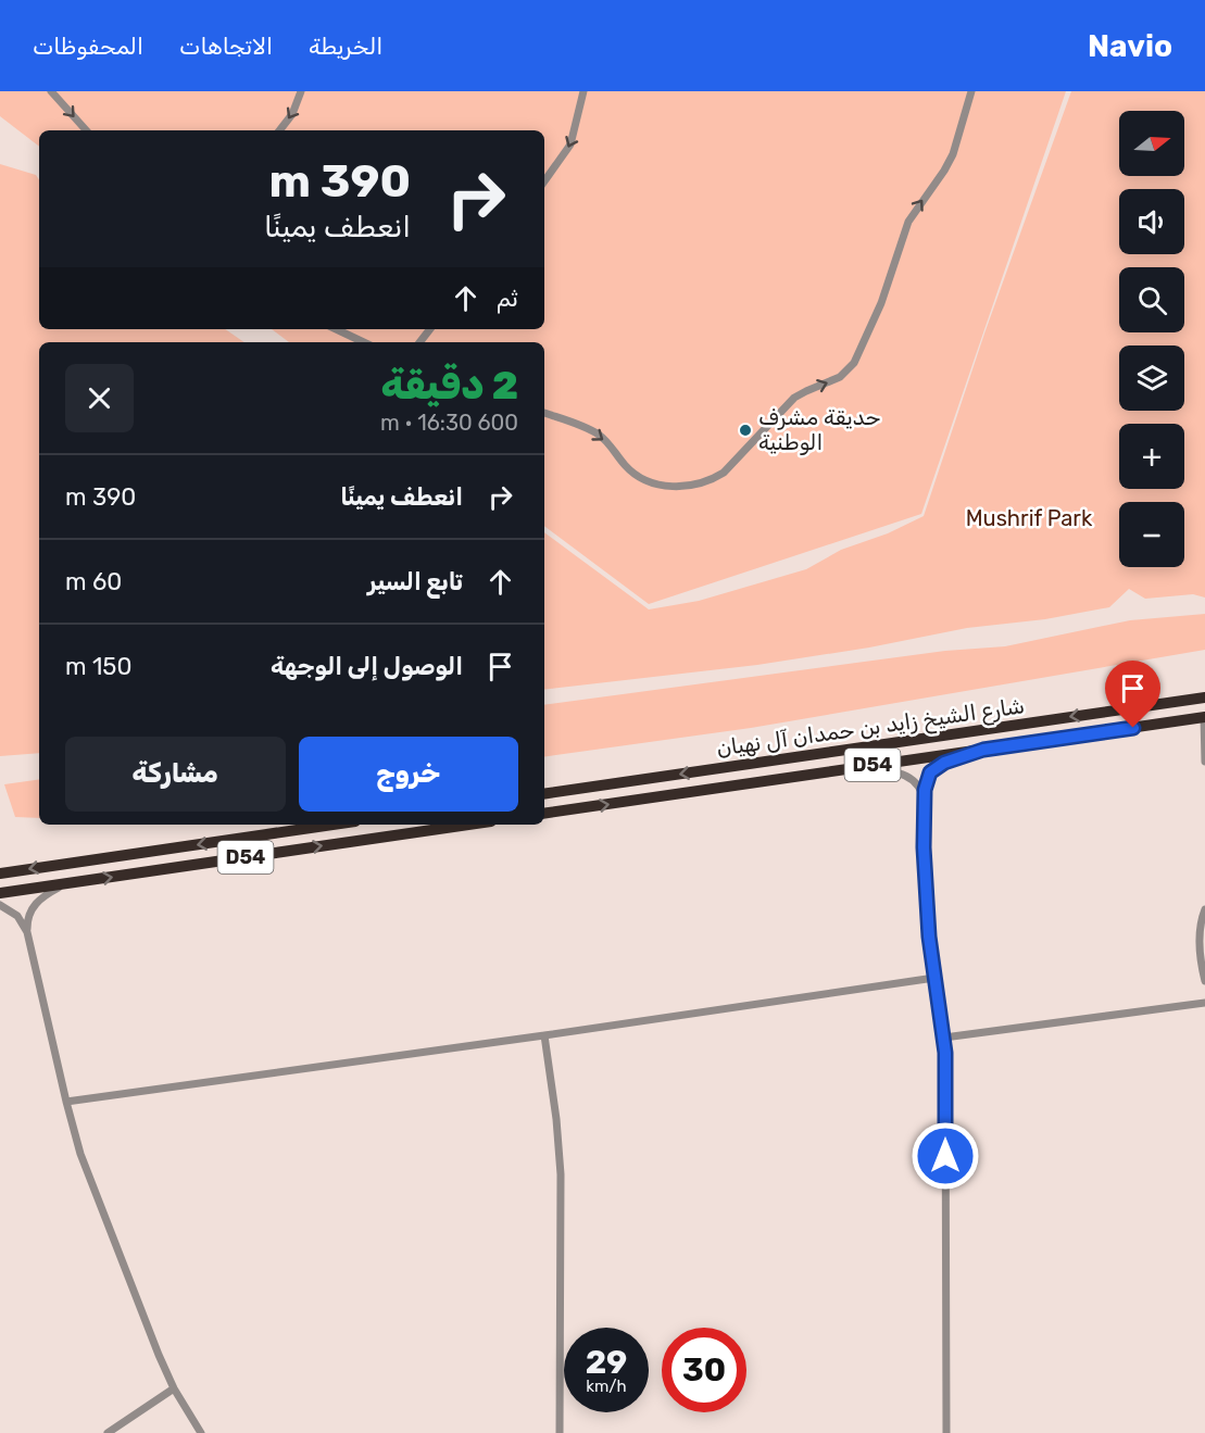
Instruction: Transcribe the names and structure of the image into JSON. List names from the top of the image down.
{
  "streets": {
    "highway": ["شارع الشيخ زايد بن حمدان آل نهيان", "D54"]
  },
  "parks": ["Mushrif Park"],
  "places": ["حديقة مشرف الوطنية"],
  "north": "right",
  "page": {
    "header": "Navio",
    "nav": ["الخريطة", "الاتجاهات", "المحفوظات"],
    "map_buttons": ["+", "−"],
    "turn": ["390 m", "انعطف يمينًا"],
    "then": "ثم",
    "heading": ["2 دقيقة", "600 m · 16:30"],
    "list": [
      {
        "name": "انعطف يمينًا",
        "value": "390 m"
      },
      {
        "name": "تابع السير",
        "value": "60 m"
      },
      {
        "name": "الوصول إلى الوجهة",
        "value": "150 m"
      }
    ],
    "buttons": ["خروج", "مشاركة"],
    "speed": "29 km/h",
    "limit": "30"
  }
}
